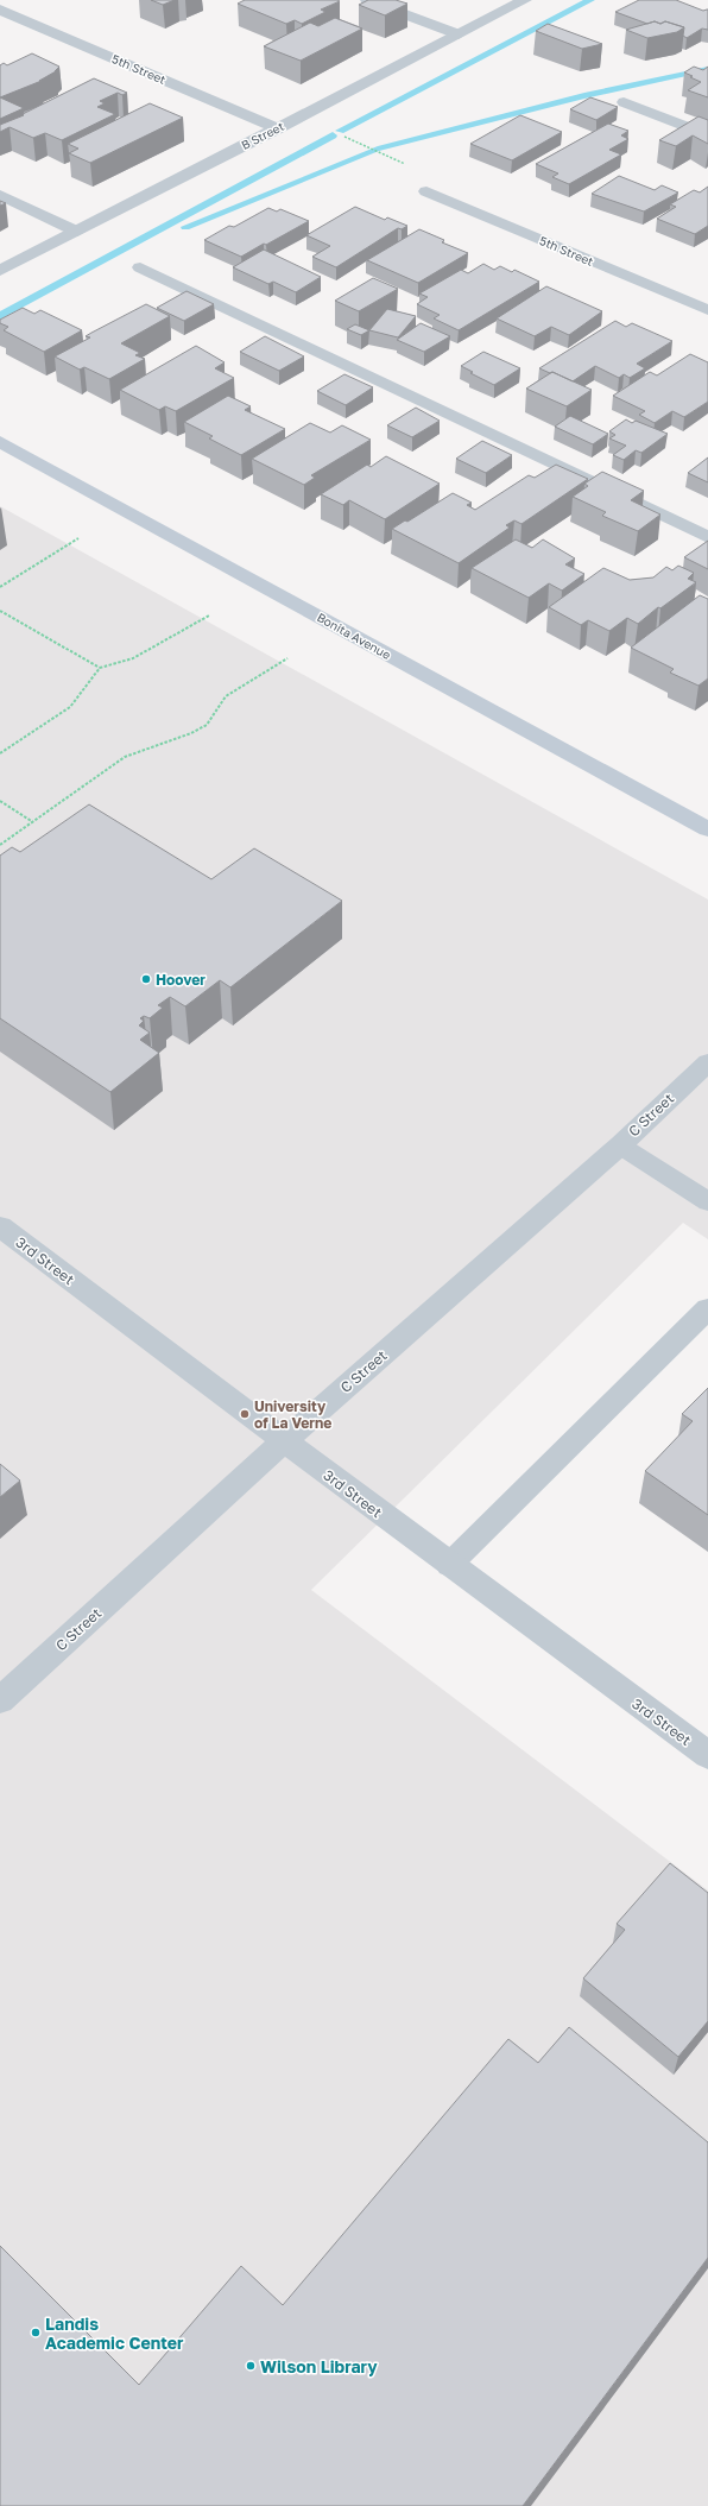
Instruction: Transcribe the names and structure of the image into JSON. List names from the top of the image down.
{
  "streets": {
    "main road": ["Bonita Avenue"],
    "street": [
      "5th Street",
      "B Street",
      "C Street",
      "3rd Street"
    ]
  },
  "crossings": [
    ["5th Street", "B Street"],
    ["C Street", "3rd Street"]
  ],
  "places": [
    "Hoover",
    "University of La Verne",
    "Landis Academic Center",
    "Wilson Library"
  ]
}
